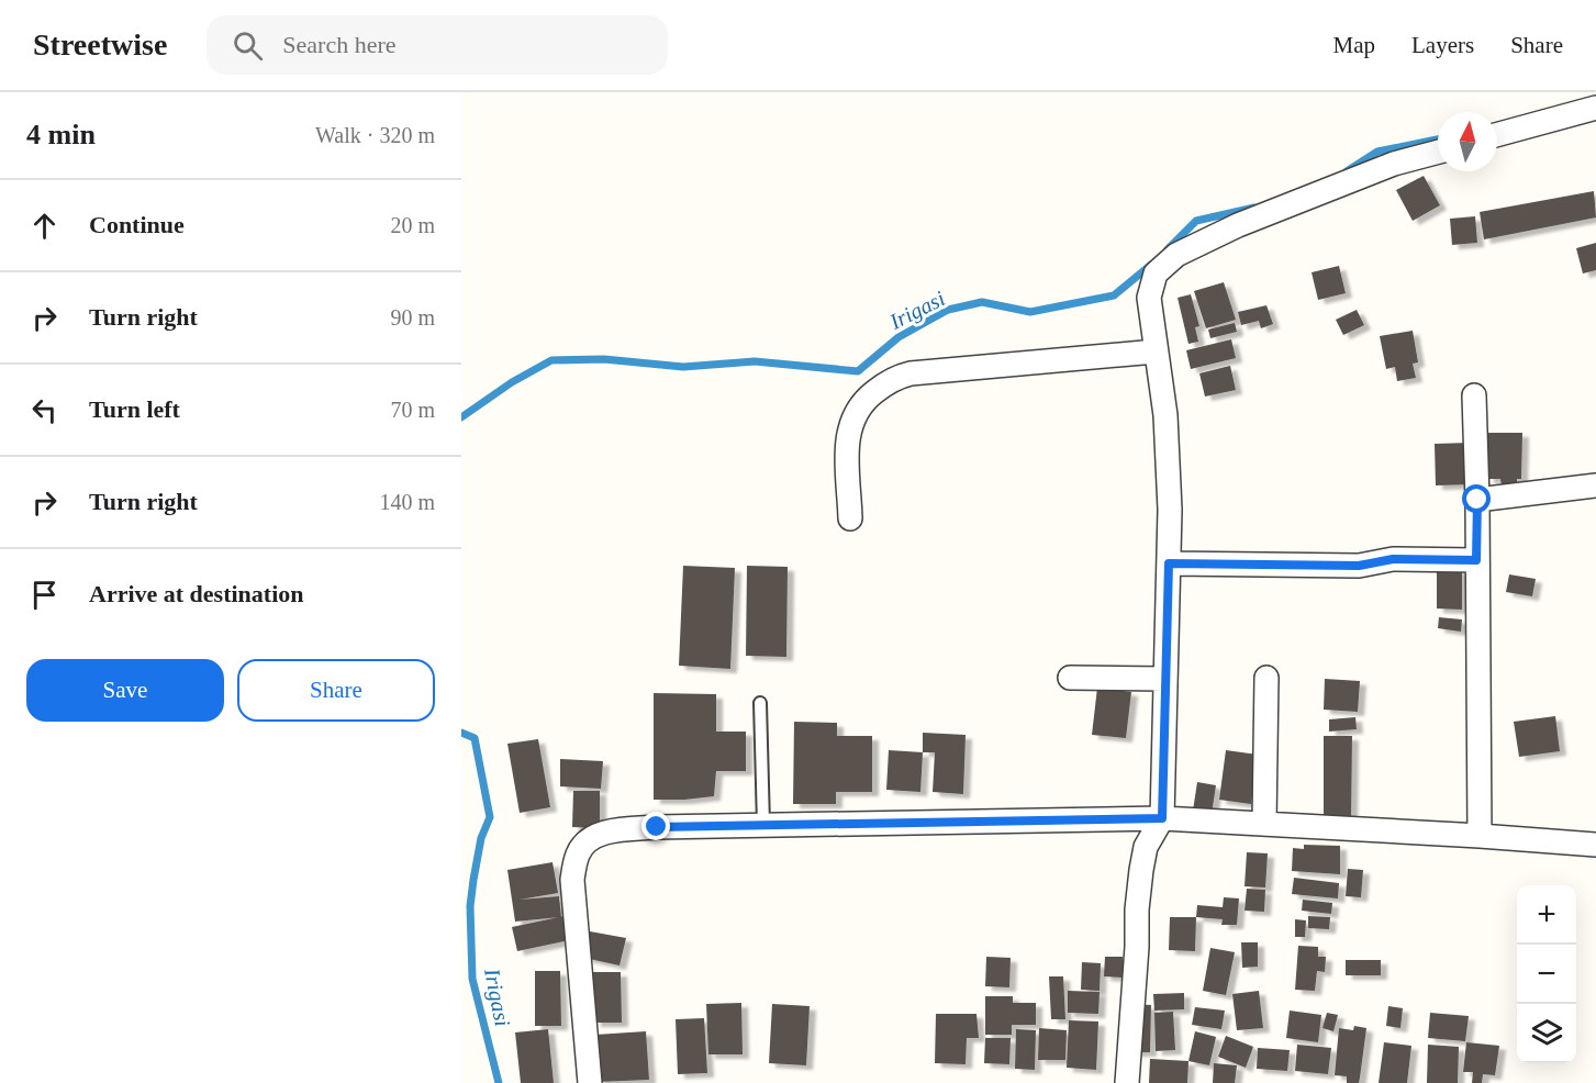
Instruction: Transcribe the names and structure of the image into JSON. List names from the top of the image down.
{
  "water": ["Irigasi"],
  "north": "top",
  "page": {
    "header": "Streetwise",
    "search": "Search here",
    "nav": ["Map", "Layers", "Share"],
    "heading": ["4 min", "Walk · 320 m"],
    "list": [
      ["Continue", "20 m"],
      ["Turn right", "90 m"],
      ["Turn left", "70 m"],
      ["Turn right", "140 m"],
      "Arrive at destination"
    ],
    "buttons": ["Save", "Share"],
    "map_buttons": ["+", "−"]
  }
}
